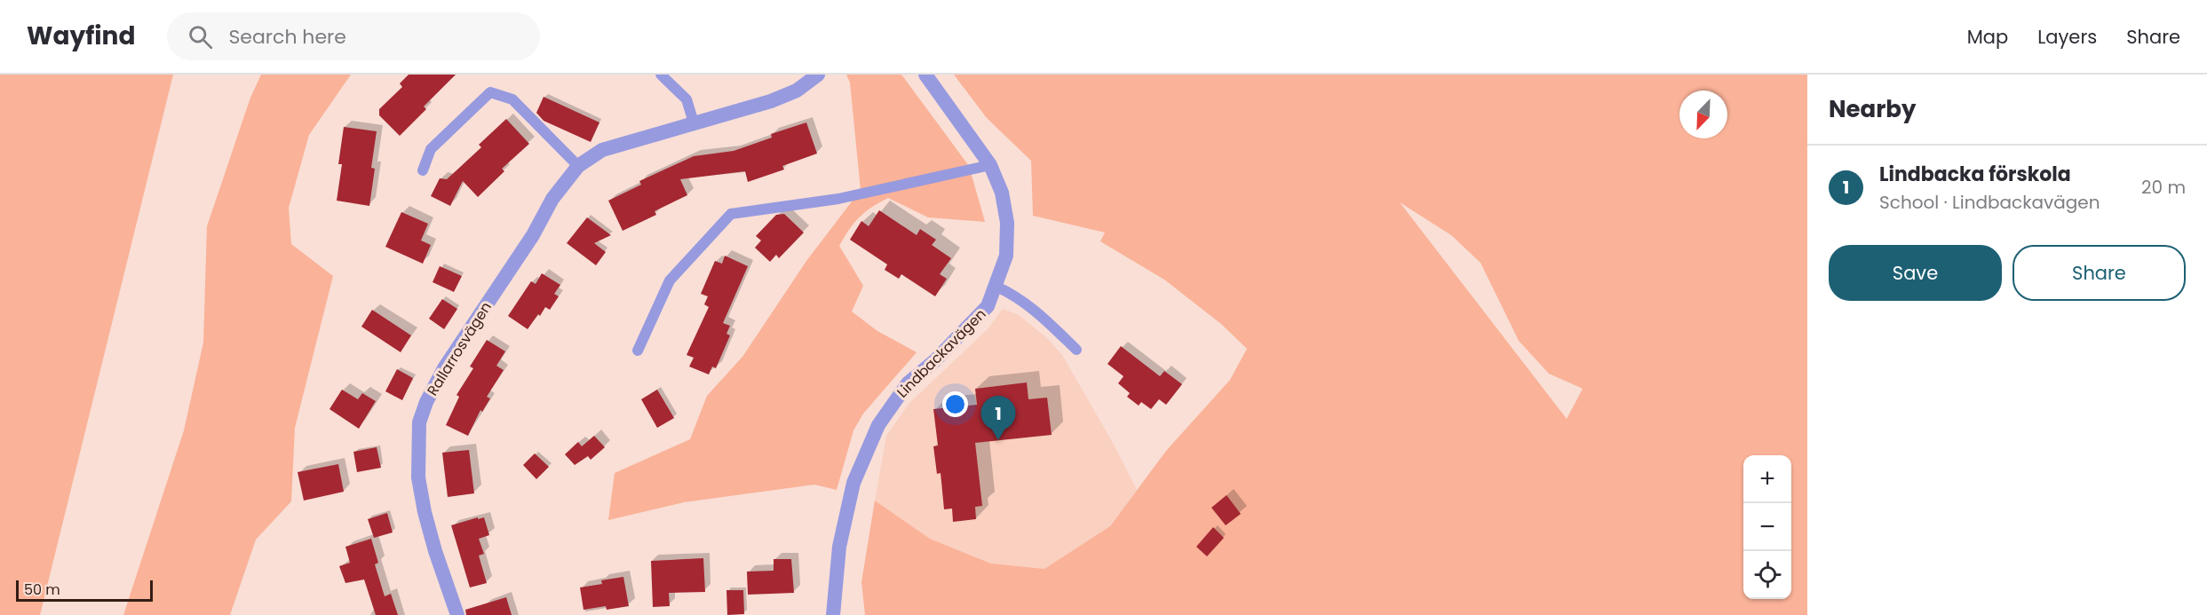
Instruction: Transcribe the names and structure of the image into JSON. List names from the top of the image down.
{
  "streets": {
    "street": ["Rallarrosvägen", "Lindbackavägen"]
  },
  "scale_bar": "50 m",
  "north": "bottom left",
  "page": {
    "header": "Wayfind",
    "search": "Search here",
    "nav": ["Map", "Layers", "Share"],
    "heading": "Nearby",
    "list": [
      {
        "mark": "1",
        "name": "Lindbacka förskola",
        "note": "School · Lindbackavägen",
        "value": "20 m"
      }
    ],
    "buttons": ["Save", "Share"],
    "pins": "1",
    "map_buttons": ["+", "−"],
    "scale": "50 m"
  }
}
